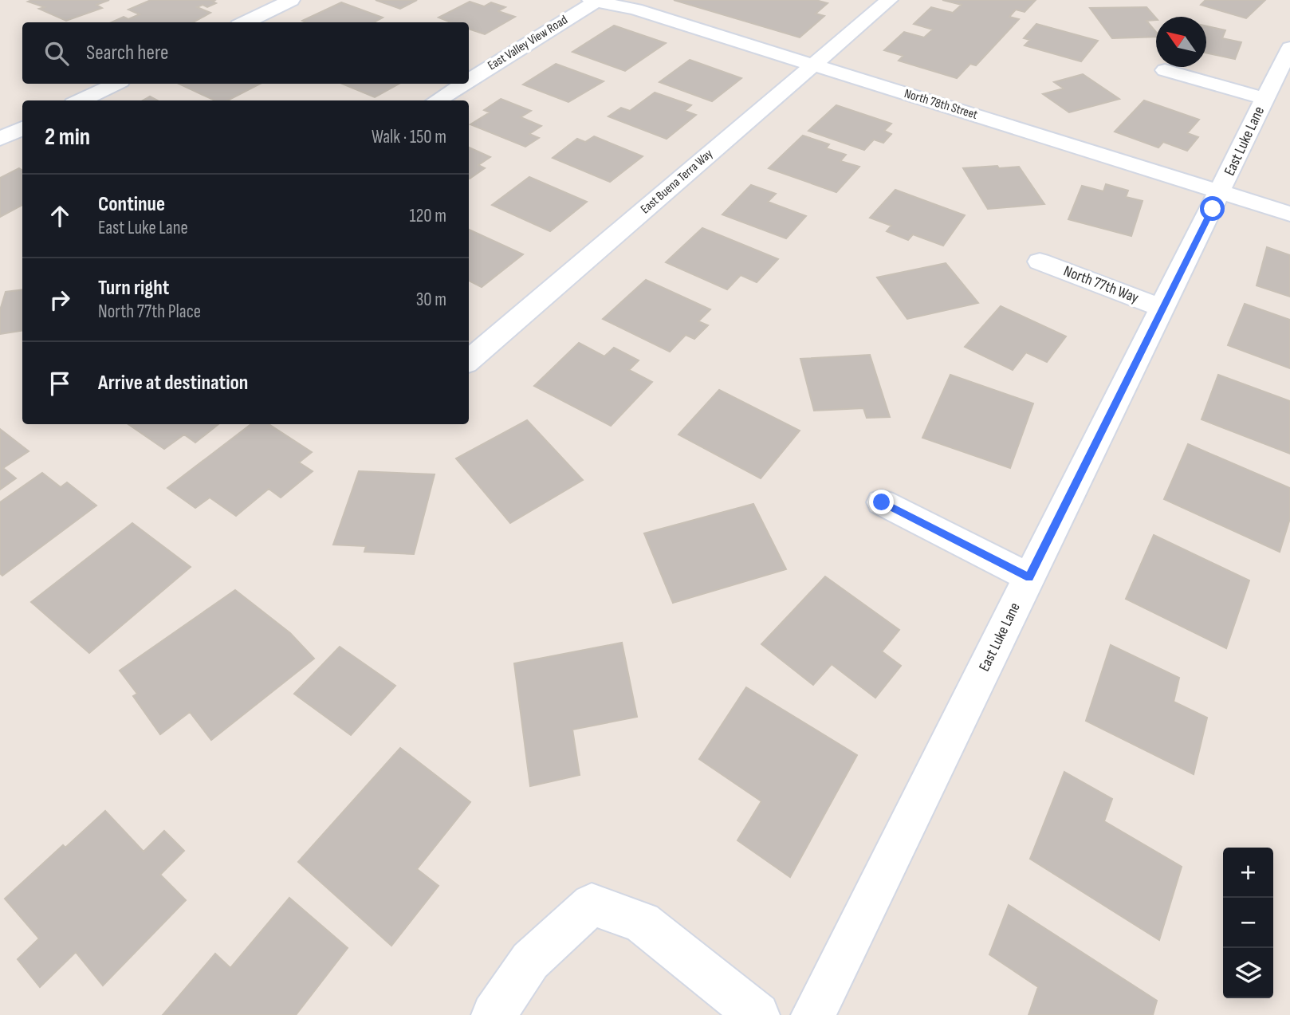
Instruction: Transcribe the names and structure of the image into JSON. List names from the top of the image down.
{
  "streets": {
    "street": [
      "East Valley View Road",
      "North 78th Street",
      "East Luke Lane",
      "East Buena Terra Way",
      "North 77th Way"
    ]
  },
  "crossings": [
    ["East Valley View Road", "North 78th Street"],
    ["North 78th Street", "East Luke Lane"],
    ["North 78th Street", "East Buena Terra Way"],
    ["East Luke Lane", "North 77th Way"]
  ],
  "north": "top left",
  "page": {
    "search": "Search here",
    "heading": ["2 min", "Walk · 150 m"],
    "list": [
      ["Continue", "East Luke Lane", "120 m"],
      ["Turn right", "North 77th Place", "30 m"],
      "Arrive at destination"
    ],
    "map_buttons": ["+", "−"]
  }
}
